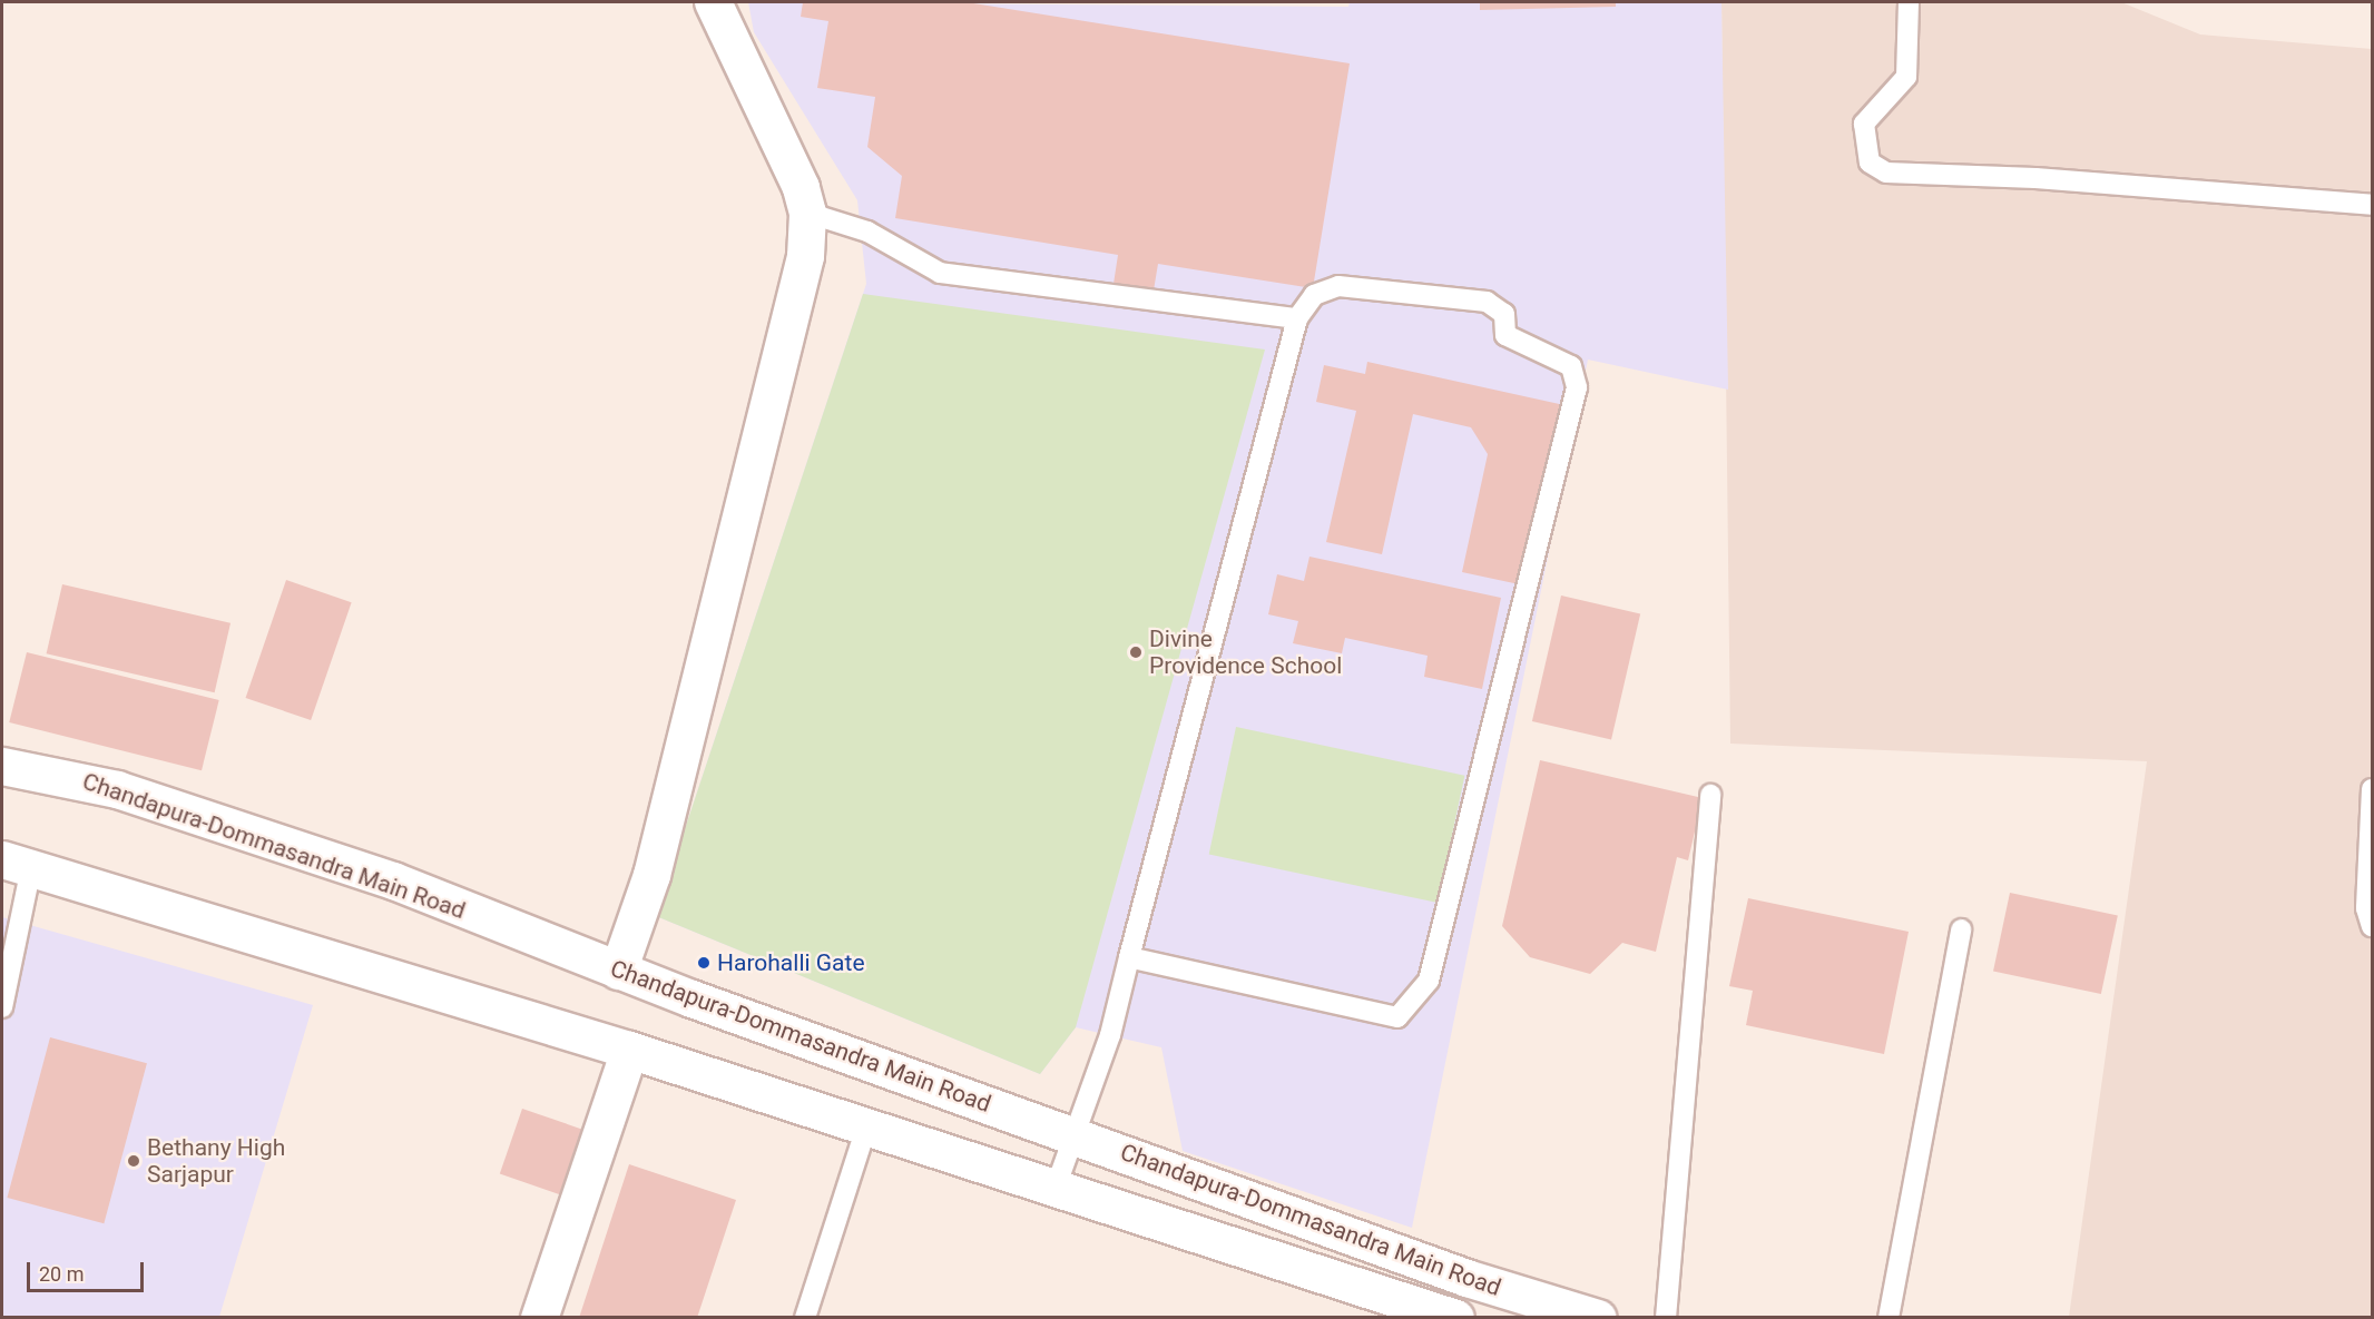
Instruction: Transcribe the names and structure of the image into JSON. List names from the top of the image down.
{
  "streets": {
    "main road": ["Chandapura-Dommasandra Main Road"]
  },
  "places": ["Divine Providence School", "Harohalli Gate", "Bethany High Sarjapur"],
  "scale_bar": "20 m"
}
